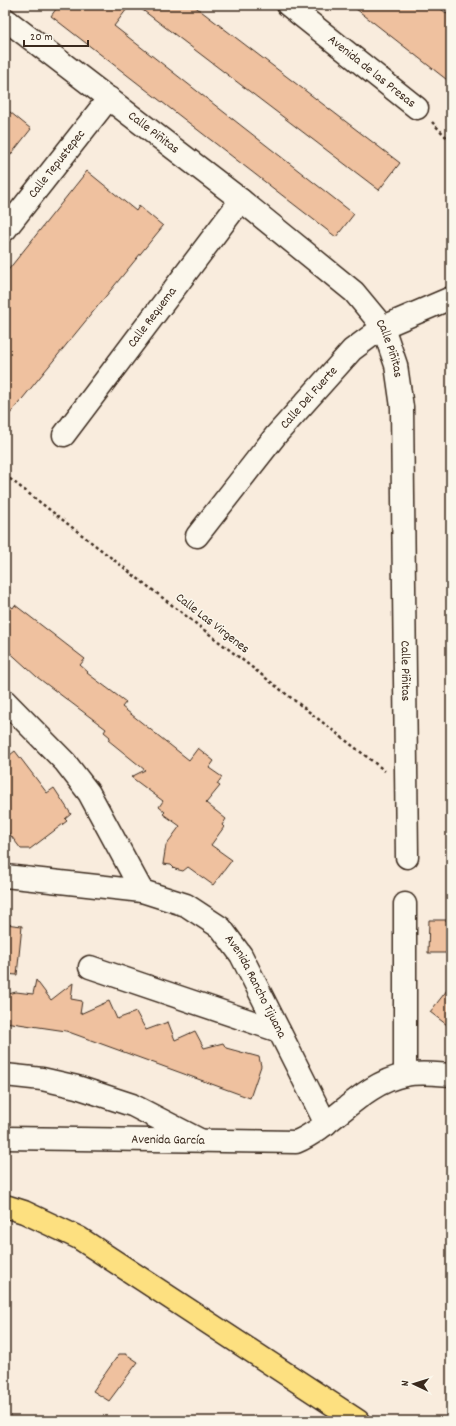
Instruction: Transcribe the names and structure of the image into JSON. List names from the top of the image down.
{
  "streets": {
    "street": [
      "Avenida de las Presas",
      "Calle Piñitas",
      "Calle Tepustepec",
      "Calle Requema",
      "Calle Del Fuerte",
      "Avenida Rancho Tijuana",
      "Avenida García"
    ],
    "path": ["Calle Las Virgenes"]
  },
  "crossings": [
    ["Calle Piñitas", "Calle Tepustepec"],
    ["Calle Piñitas", "Calle Requema"],
    ["Calle Piñitas", "Calle Del Fuerte"],
    ["Calle Piñitas", "Calle Las Virgenes"],
    ["Avenida Rancho Tijuana", "Avenida García"]
  ],
  "scale_bar": "20 m",
  "north": "left"
}
